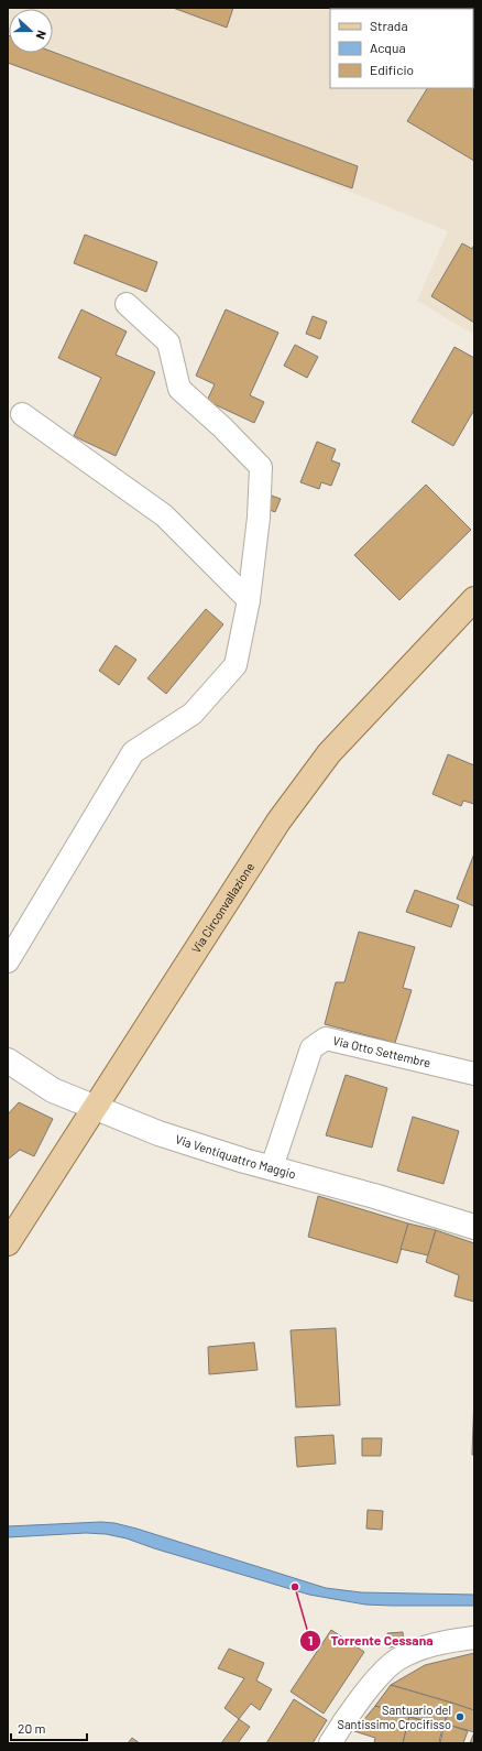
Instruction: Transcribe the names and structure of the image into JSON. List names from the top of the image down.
{
  "streets": {
    "main road": ["Via Circonvallazione"],
    "street": ["Via Otto Settembre", "Via Ventiquattro Maggio"]
  },
  "crossings": [
    ["Via Circonvallazione", "Via Ventiquattro Maggio"],
    ["Via Otto Settembre", "Via Ventiquattro Maggio"]
  ],
  "places": ["Torrente Cessana", "Santuario del Santissimo Crocifisso"],
  "legend": ["Strada", "Acqua", "Edificio"],
  "scale_bar": "20 m",
  "north": "right"
}
